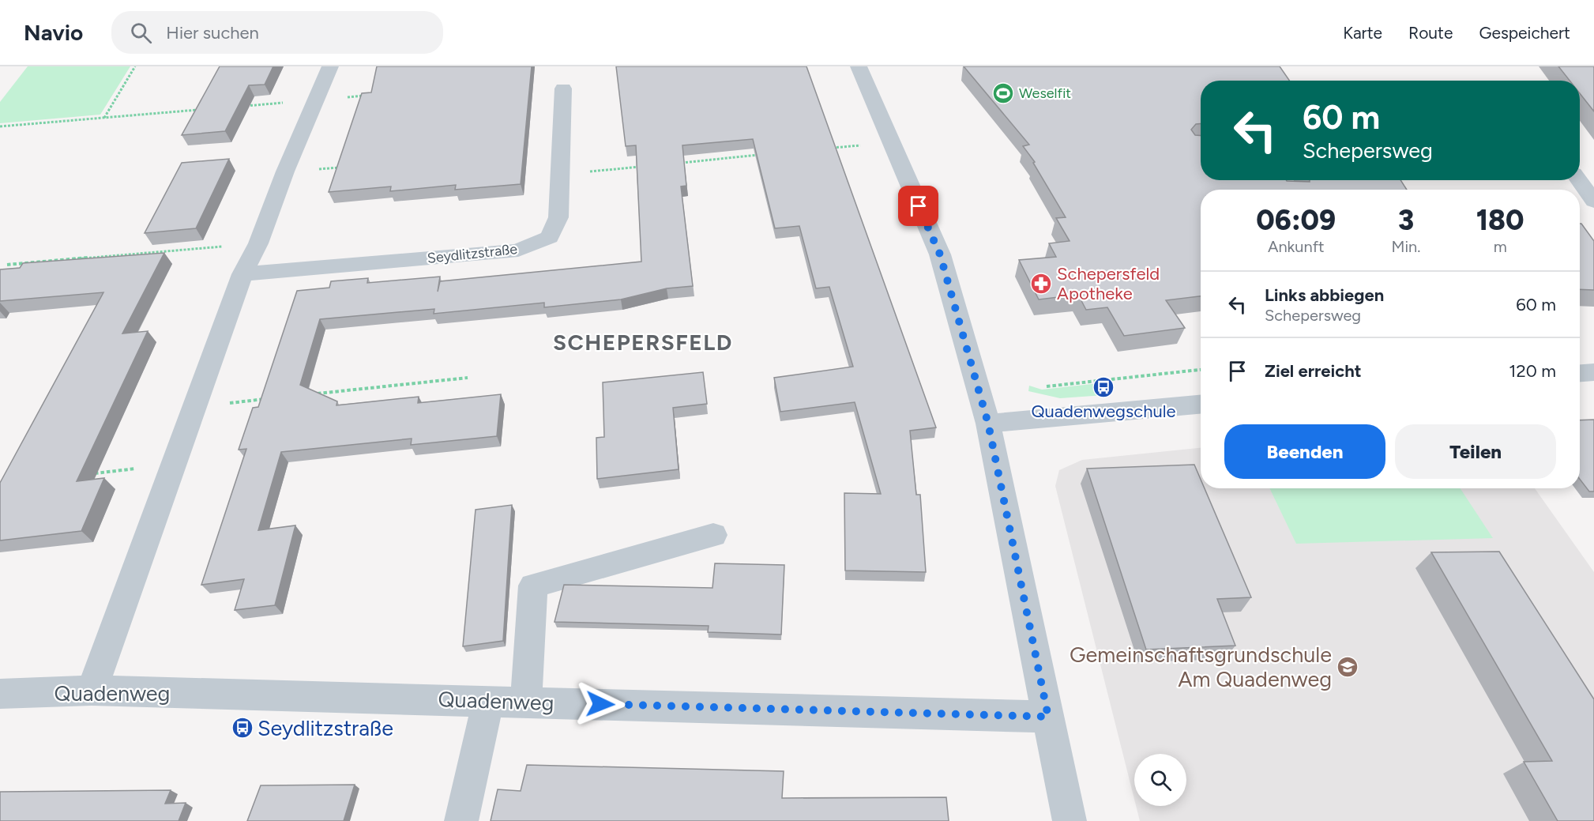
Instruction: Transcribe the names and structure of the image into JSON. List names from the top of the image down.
{
  "streets": {
    "street": ["Seydlitzstraße", "Quadenweg"]
  },
  "districts": ["SCHEPERSFELD"],
  "places": {
    "sports": ["Weselfit"],
    "pharmacy": ["Schepersfeld Apotheke"],
    "bus stop": ["Quadenwegschule", "Seydlitzstraße"],
    "school or university": ["Gemeinschaftsgrundschule Am Quadenweg"]
  },
  "page": {
    "header": "Navio",
    "search": "Hier suchen",
    "nav": ["Karte", "Route", "Gespeichert"],
    "turn": ["60 m", "Schepersweg"],
    "eta": [
      "06:09",
      "Ankunft",
      "3",
      "Min.",
      "180",
      "m"
    ],
    "list": [
      {
        "name": "Links abbiegen",
        "note": "Schepersweg",
        "value": "60 m"
      },
      {
        "name": "Ziel erreicht",
        "value": "120 m"
      }
    ],
    "buttons": ["Beenden", "Teilen"]
  }
}
